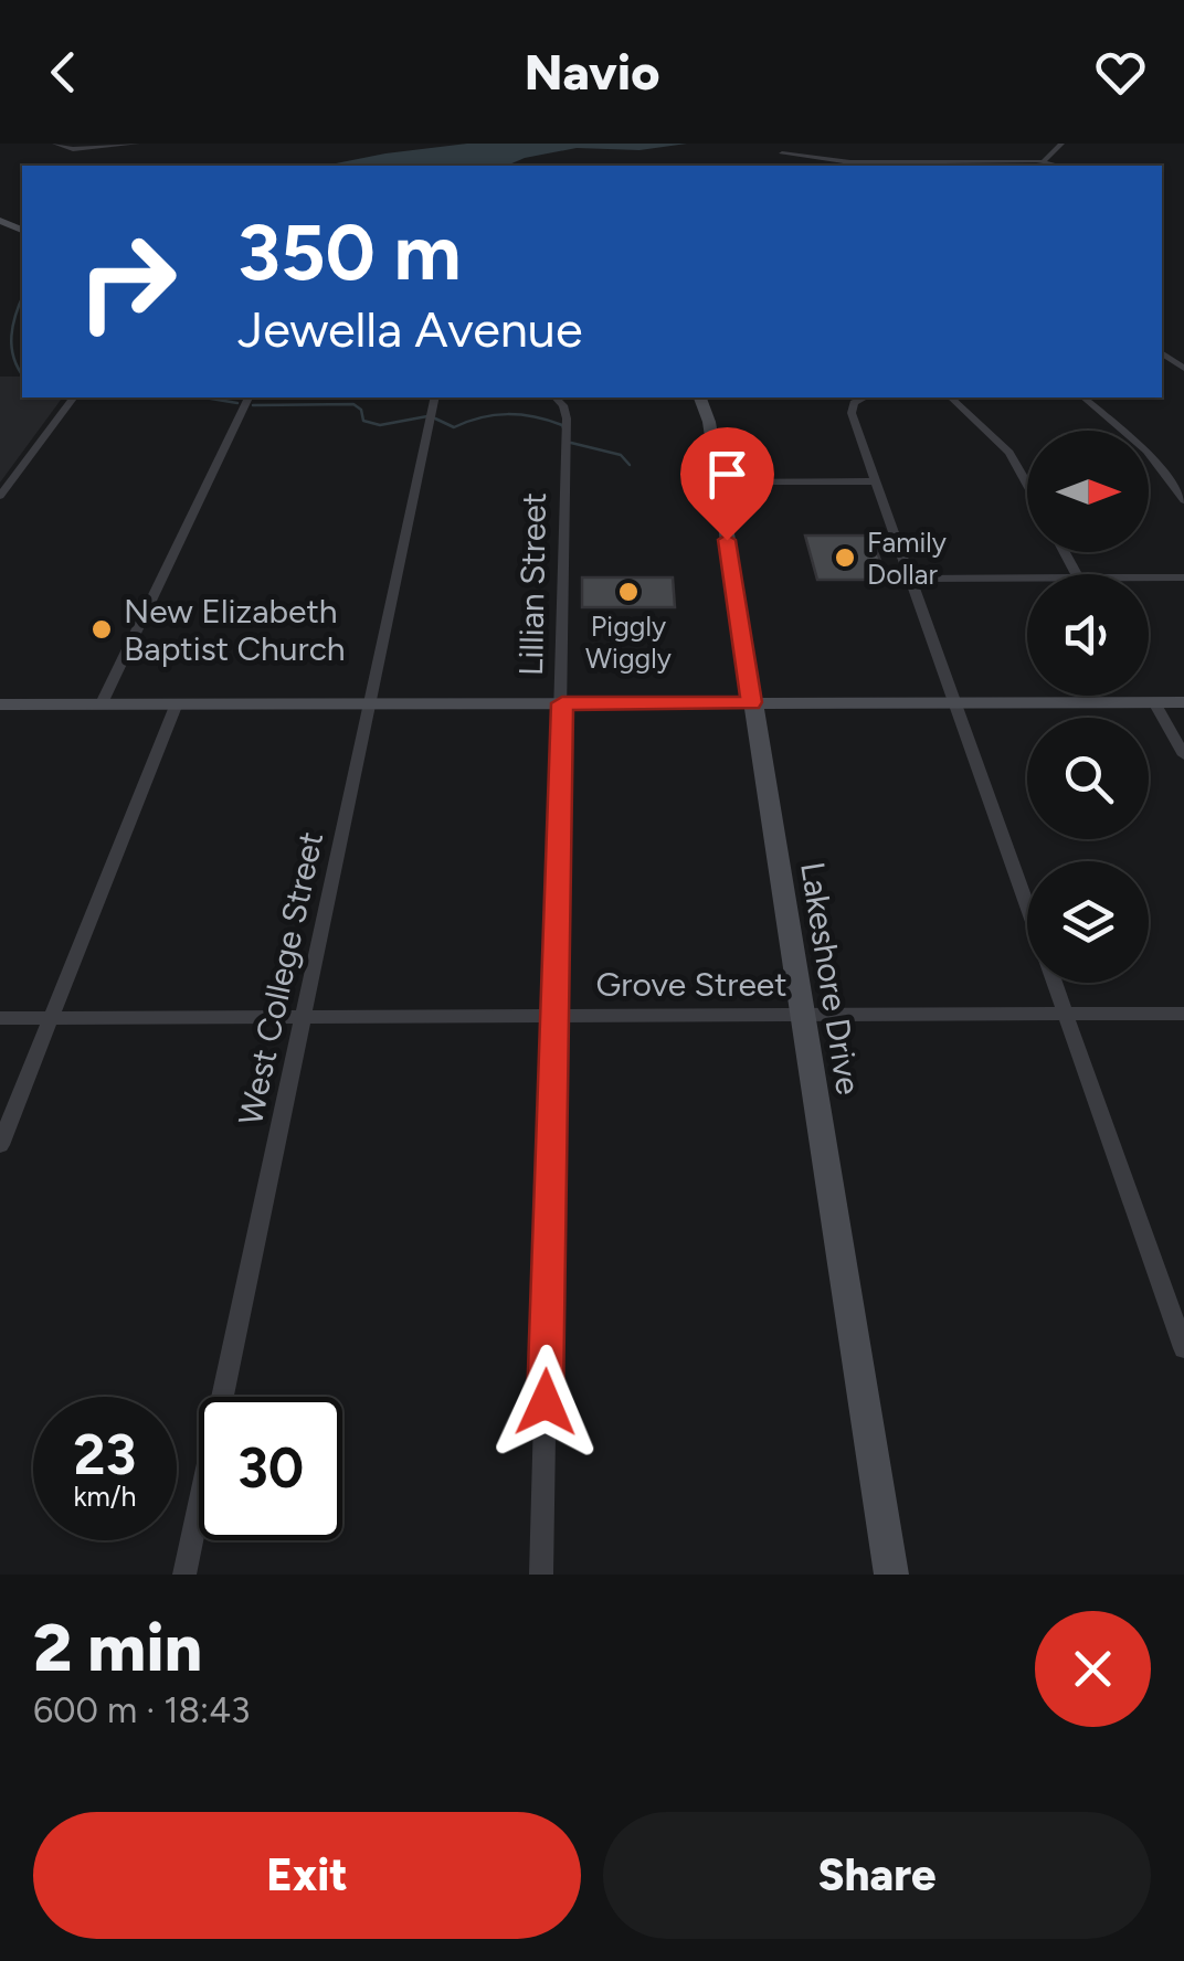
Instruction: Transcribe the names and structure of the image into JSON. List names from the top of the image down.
{
  "streets": {
    "main road": ["Lakeshore Drive"],
    "street": ["Lillian Street", "West College Street", "Grove Street"]
  },
  "crossings": [
    ["Lillian Street", "Grove Street"],
    ["West College Street", "Grove Street"],
    ["Lakeshore Drive", "Grove Street"]
  ],
  "places": ["Family Dollar", "Piggly Wiggly", "New Elizabeth Baptist Church"],
  "north": "right",
  "page": {
    "header": "Navio",
    "turn": ["350 m", "Jewella Avenue"],
    "speed": "23 km/h",
    "limit": "30",
    "heading": ["2 min", "600 m · 18:43"],
    "buttons": ["Exit", "Share"]
  }
}
